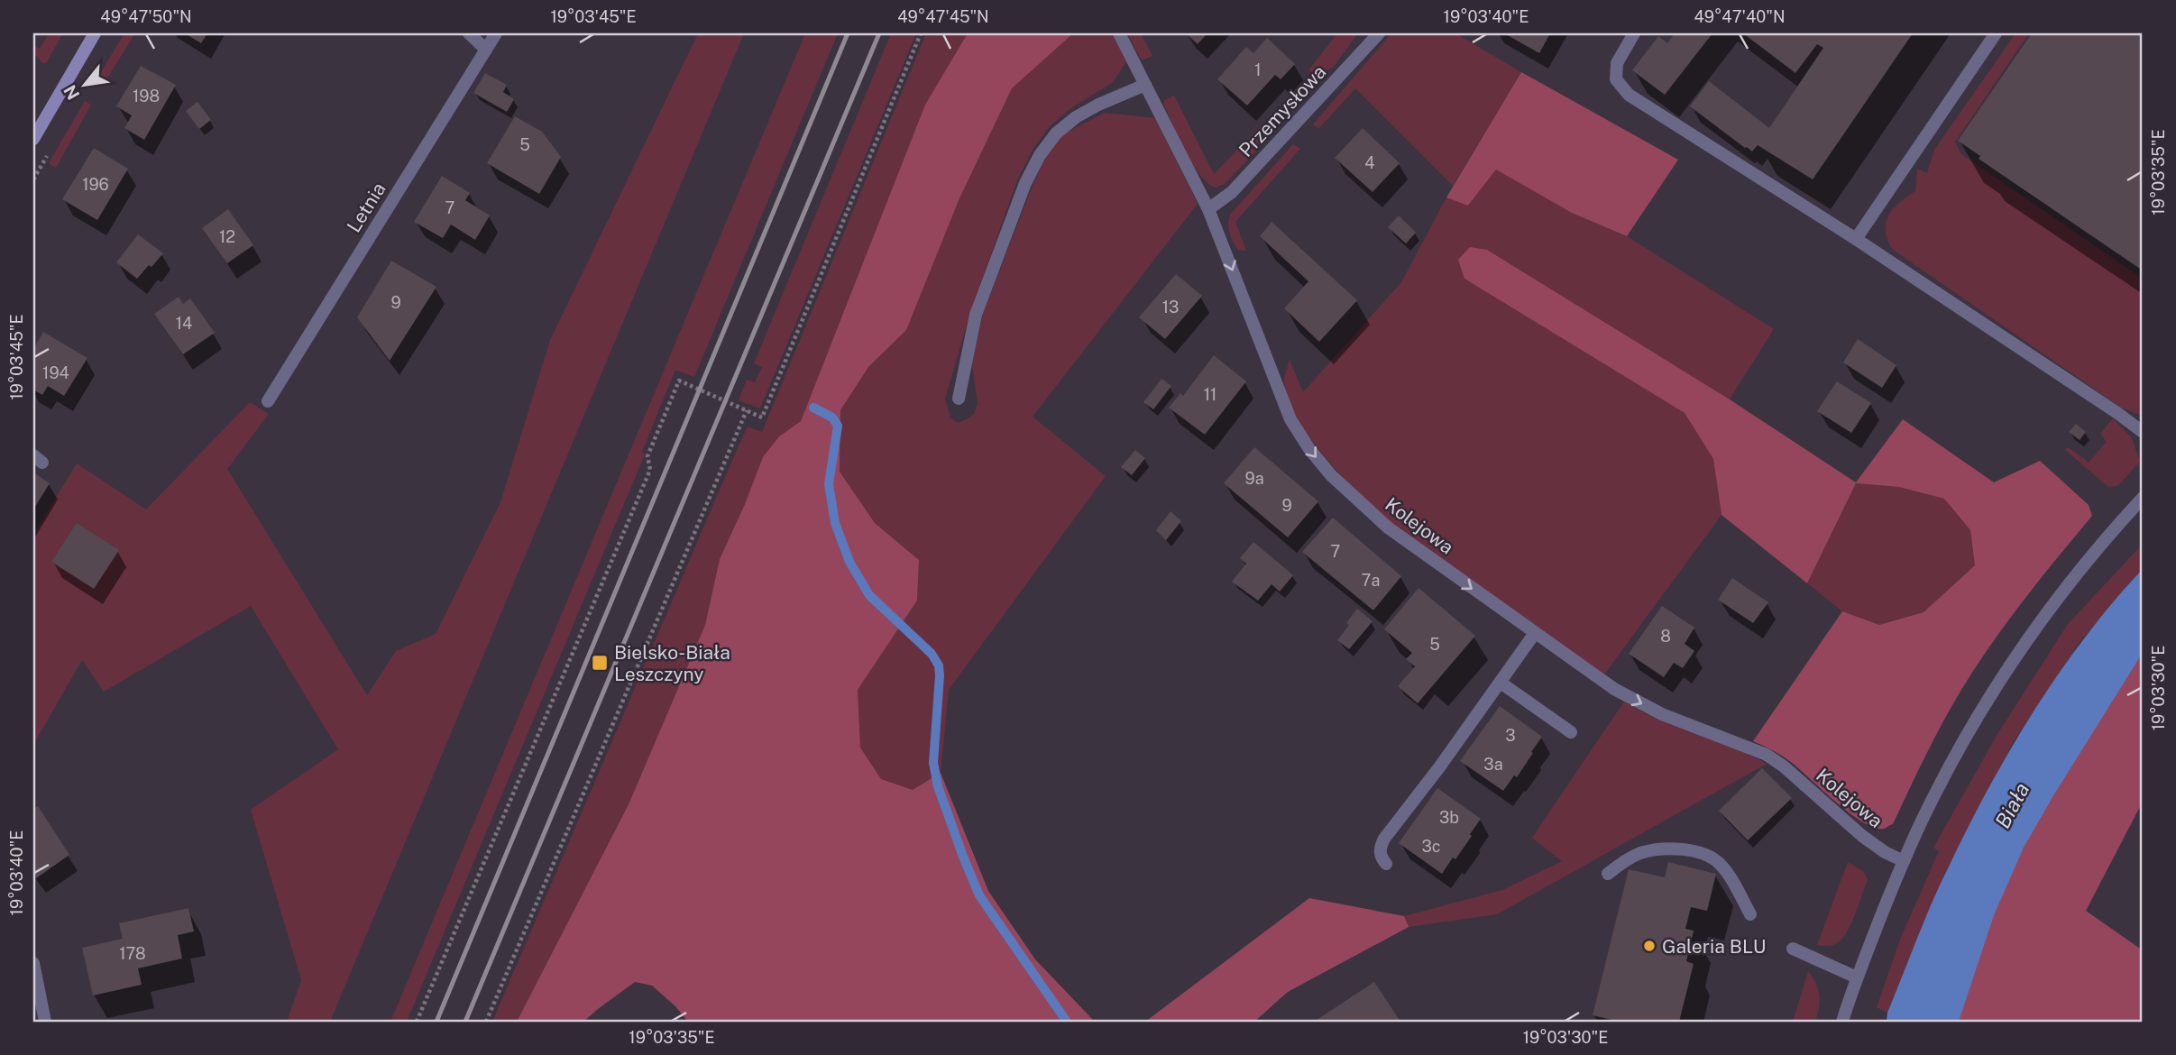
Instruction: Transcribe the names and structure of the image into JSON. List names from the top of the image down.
{
  "streets": {
    "street": ["Przemysłowa", "Letnia", "Kolejowa"]
  },
  "crossings": [
    ["Przemysłowa", "Kolejowa"]
  ],
  "one_way": ["Kolejowa"],
  "water": ["Biała"],
  "places": {
    "transit": ["Bielsko-Biała Leszczyny"],
    "other": ["Galeria BLU"]
  },
  "house_numbers": [
    "1",
    "198",
    "5",
    "4",
    "196",
    "7",
    "12",
    "9",
    "13",
    "14",
    "194",
    "11",
    "9a",
    "9",
    "7",
    "7a",
    "8",
    "5",
    "3",
    "3a",
    "3b",
    "3c",
    "178"
  ],
  "north": "bottom left",
  "coordinates": [
    "49°47'50\"N",
    "19°03'45\"E",
    "49°47'45\"N",
    "19°03'40\"E",
    "49°47'40\"N",
    "19°03'35\"E",
    "19°03'30\"E"
  ]
}
